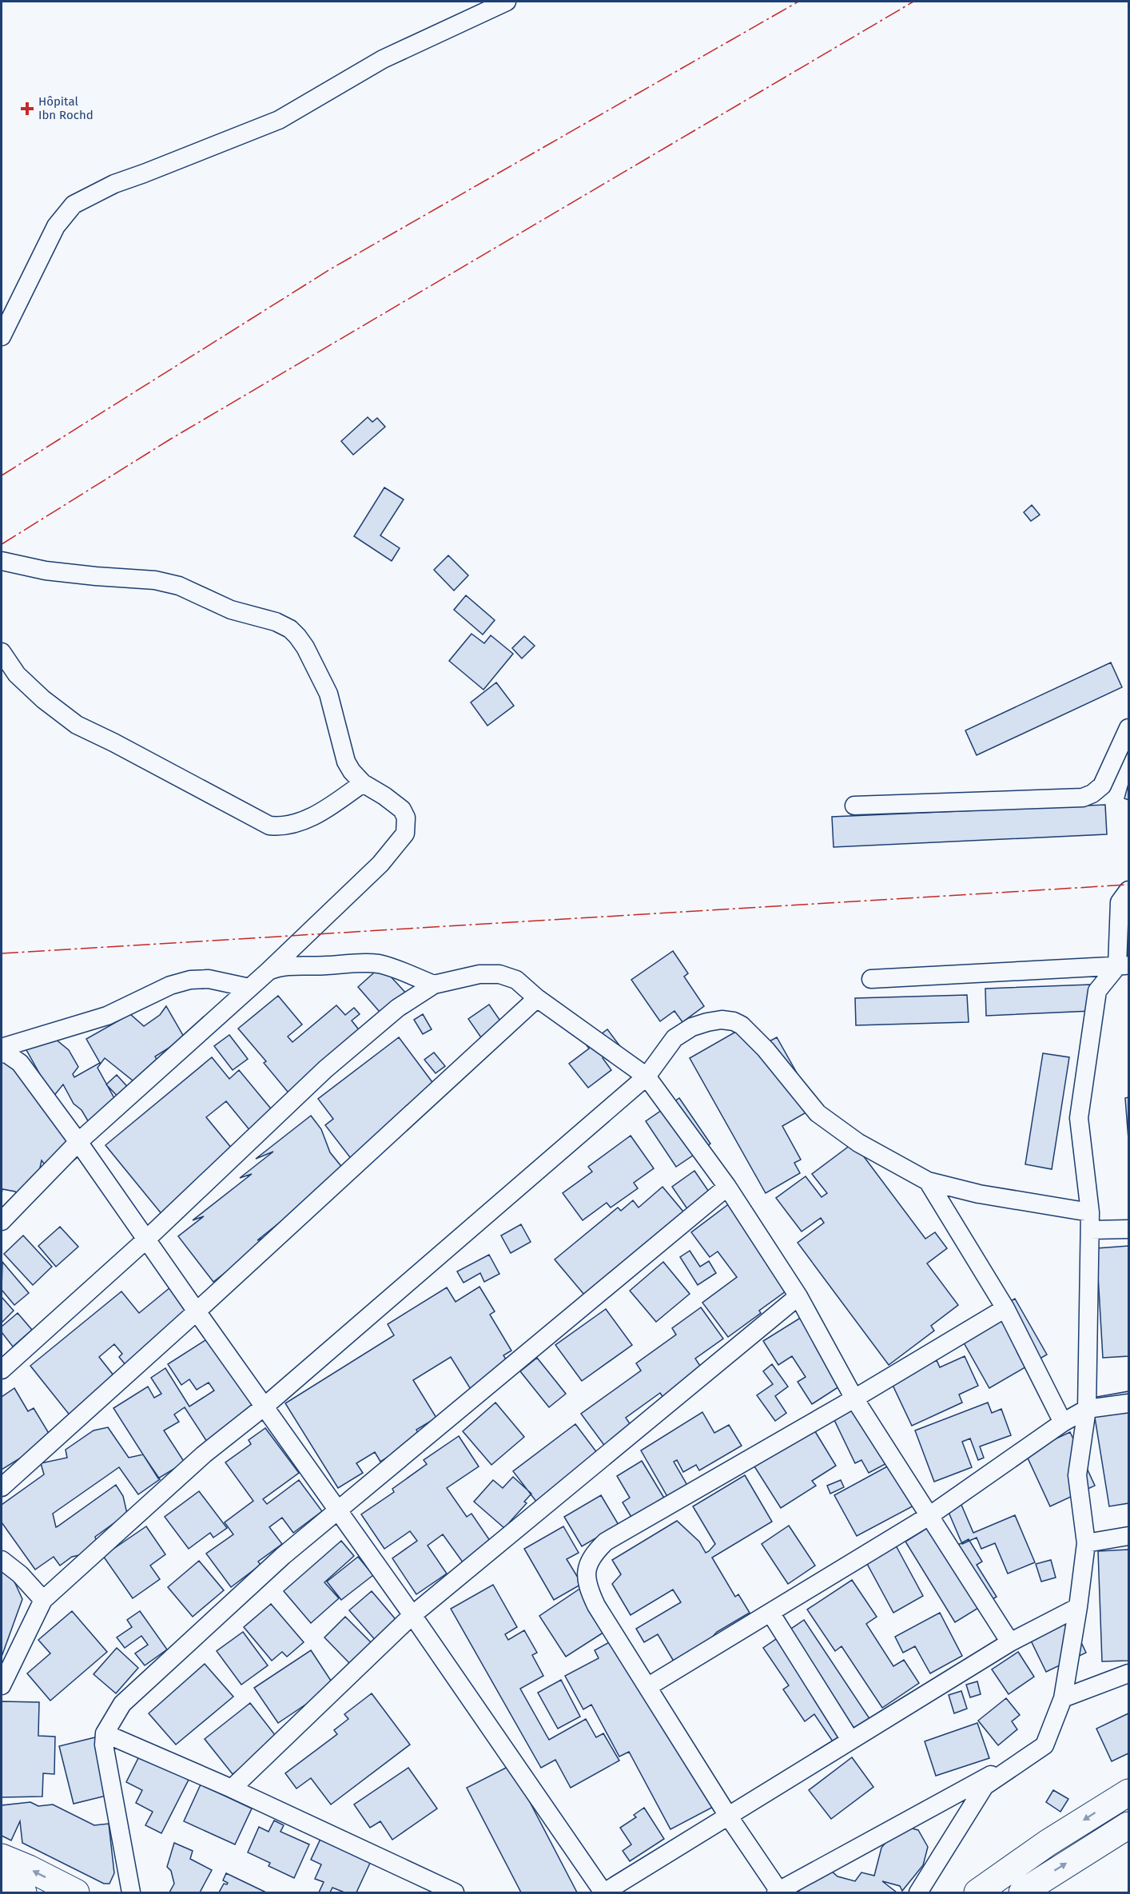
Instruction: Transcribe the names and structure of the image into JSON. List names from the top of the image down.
{
  "places": {
    "health": ["Hôpital Ibn Rochd"]
  }
}
